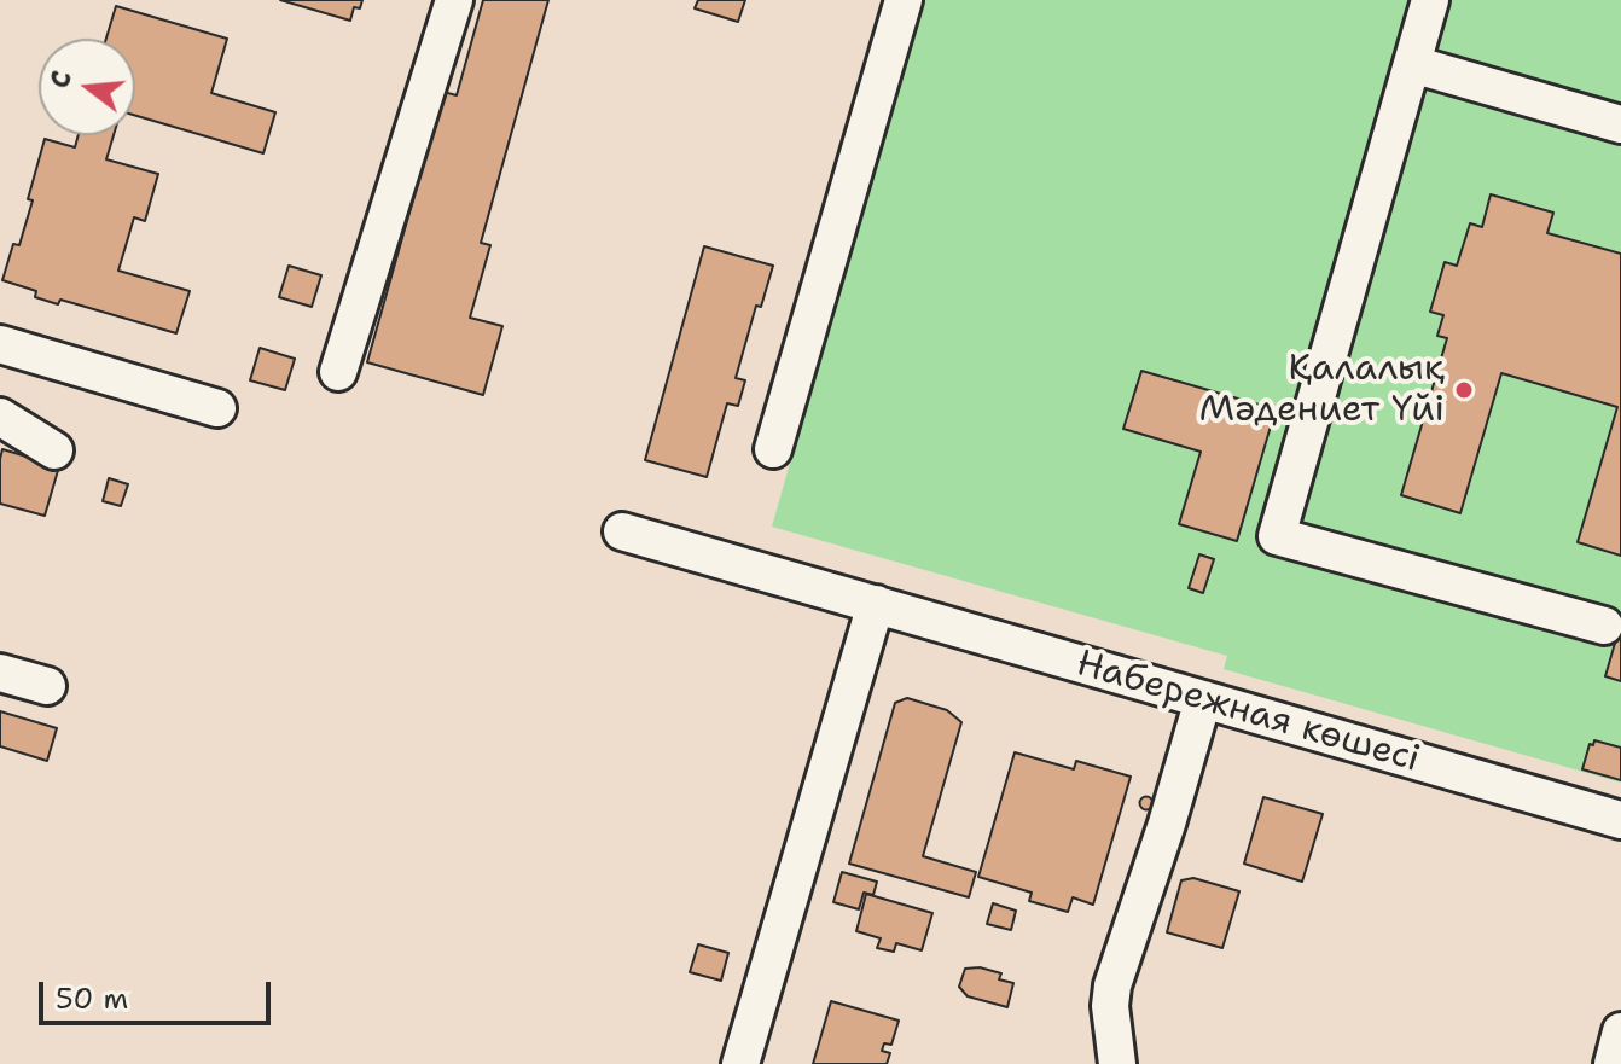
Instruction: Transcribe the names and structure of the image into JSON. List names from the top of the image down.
{
  "streets": {
    "street": ["Набережная көшесі"]
  },
  "places": ["Қалалық Мәдениет Үйі"],
  "scale_bar": "50 m",
  "north": "left"
}
